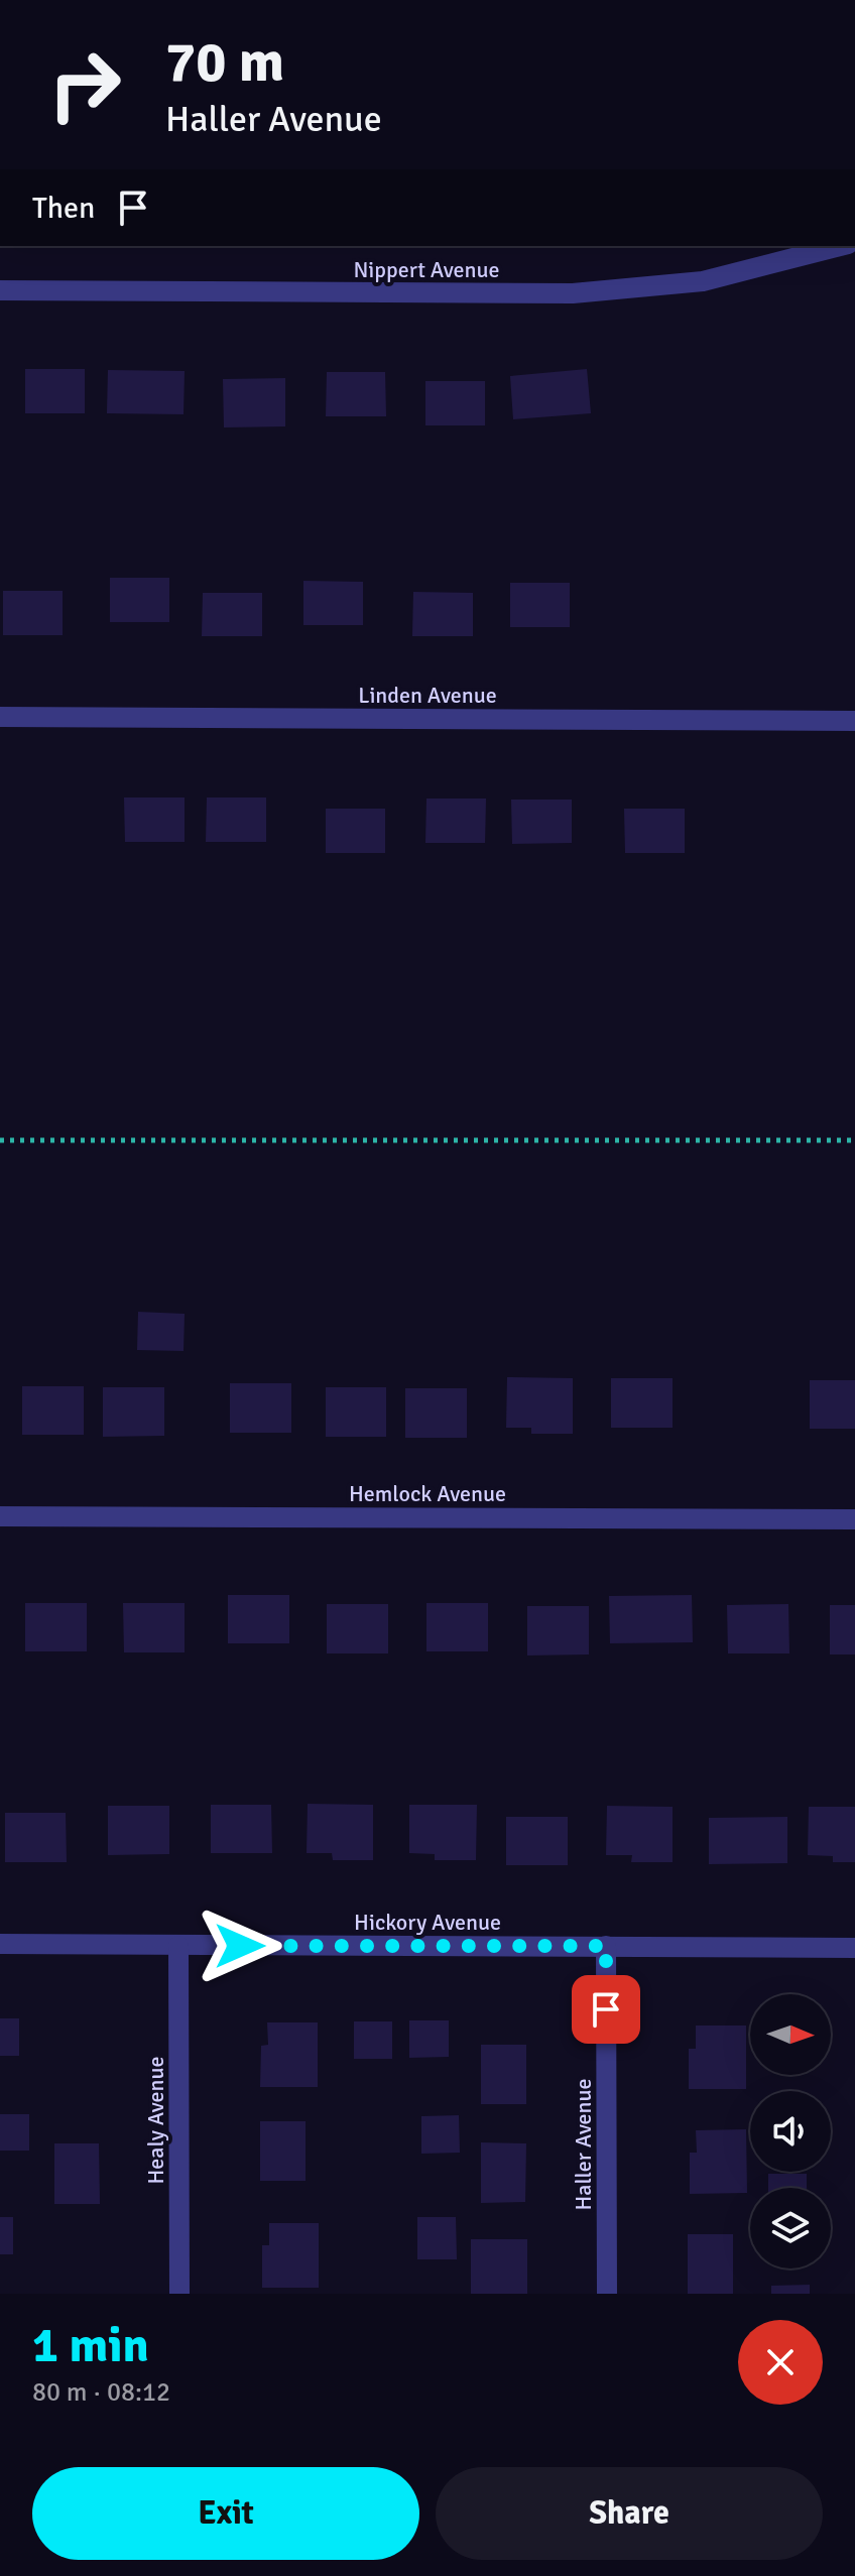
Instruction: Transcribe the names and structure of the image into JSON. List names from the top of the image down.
{
  "streets": {
    "street": [
      "Nippert Avenue",
      "Linden Avenue",
      "Hemlock Avenue",
      "Hickory Avenue",
      "Healy Avenue",
      "Haller Avenue"
    ]
  },
  "crossings": [
    ["Hickory Avenue", "Healy Avenue"],
    ["Hickory Avenue", "Haller Avenue"]
  ],
  "north": "right",
  "page": {
    "turn": ["70 m", "Haller Avenue"],
    "then": "Then",
    "heading": ["1 min", "80 m · 08:12"],
    "buttons": ["Exit", "Share"]
  }
}
